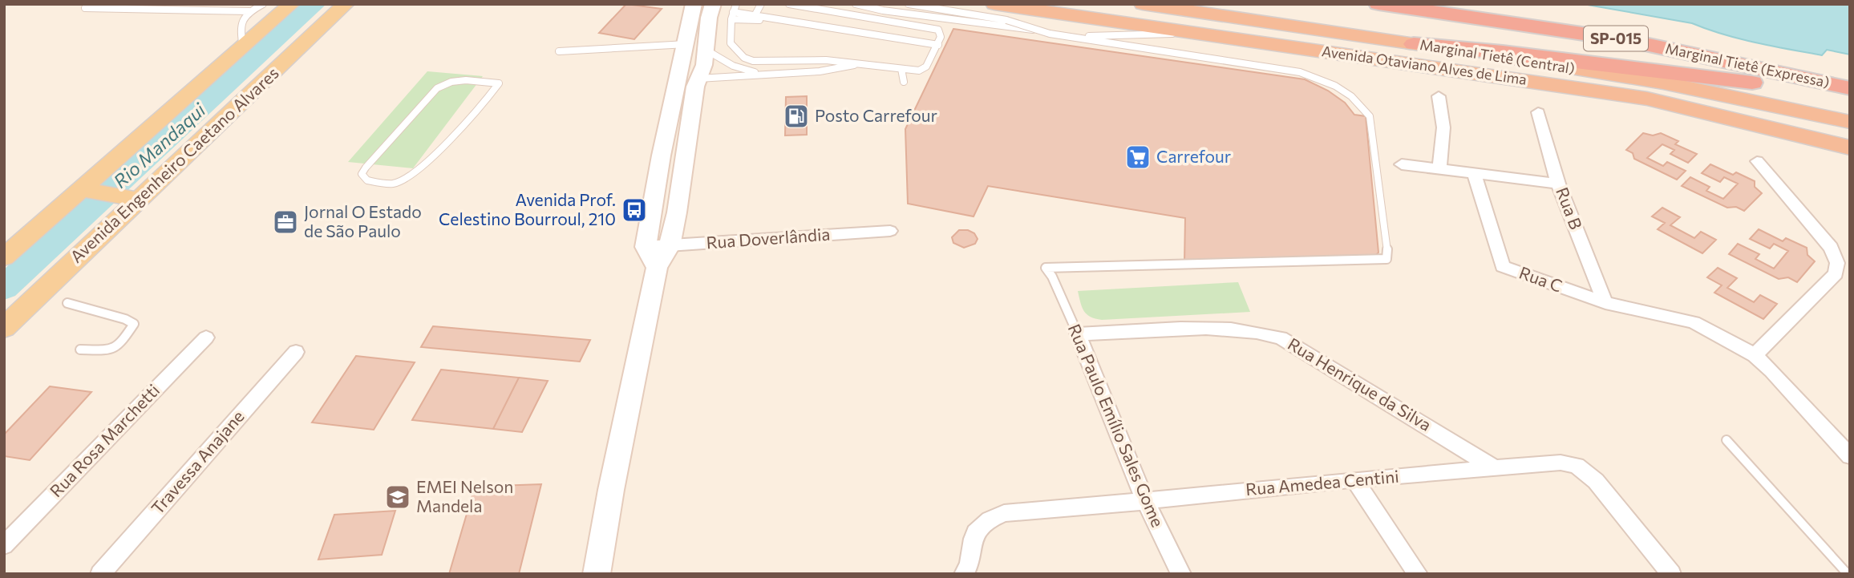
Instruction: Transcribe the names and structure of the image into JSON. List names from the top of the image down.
{
  "streets": {
    "highway": [
      "SP-015",
      "Marginal Tietê (Central)",
      "Avenida Otaviano Alves de Lima",
      "Marginal Tietê (Expressa)"
    ],
    "main road": ["Avenida Engenheiro Caetano Alvares"],
    "street": [
      "Rua B",
      "Rua Doverlândia",
      "Rua C",
      "Rua Henrique da Silva",
      "Rua Paulo Emílio Sales Gome",
      "Rua Rosa Marchetti",
      "Travessa Anajane",
      "Rua Amedea Centini"
    ]
  },
  "crossings": [
    ["Rua B", "Rua C"],
    ["Rua Henrique da Silva", "Rua Paulo Emílio Sales Gome"],
    ["Rua Henrique da Silva", "Rua Amedea Centini"],
    ["Rua Paulo Emílio Sales Gome", "Rua Amedea Centini"]
  ],
  "water": ["Rio Mandaqui"],
  "places": {
    "fuel station": ["Posto Carrefour"],
    "supermarket": ["Carrefour"],
    "bus stop": ["Avenida Prof. Celestino Bourroul, 210"],
    "office": ["Jornal O Estado de São Paulo"],
    "school or university": ["EMEI Nelson Mandela"]
  }
}
